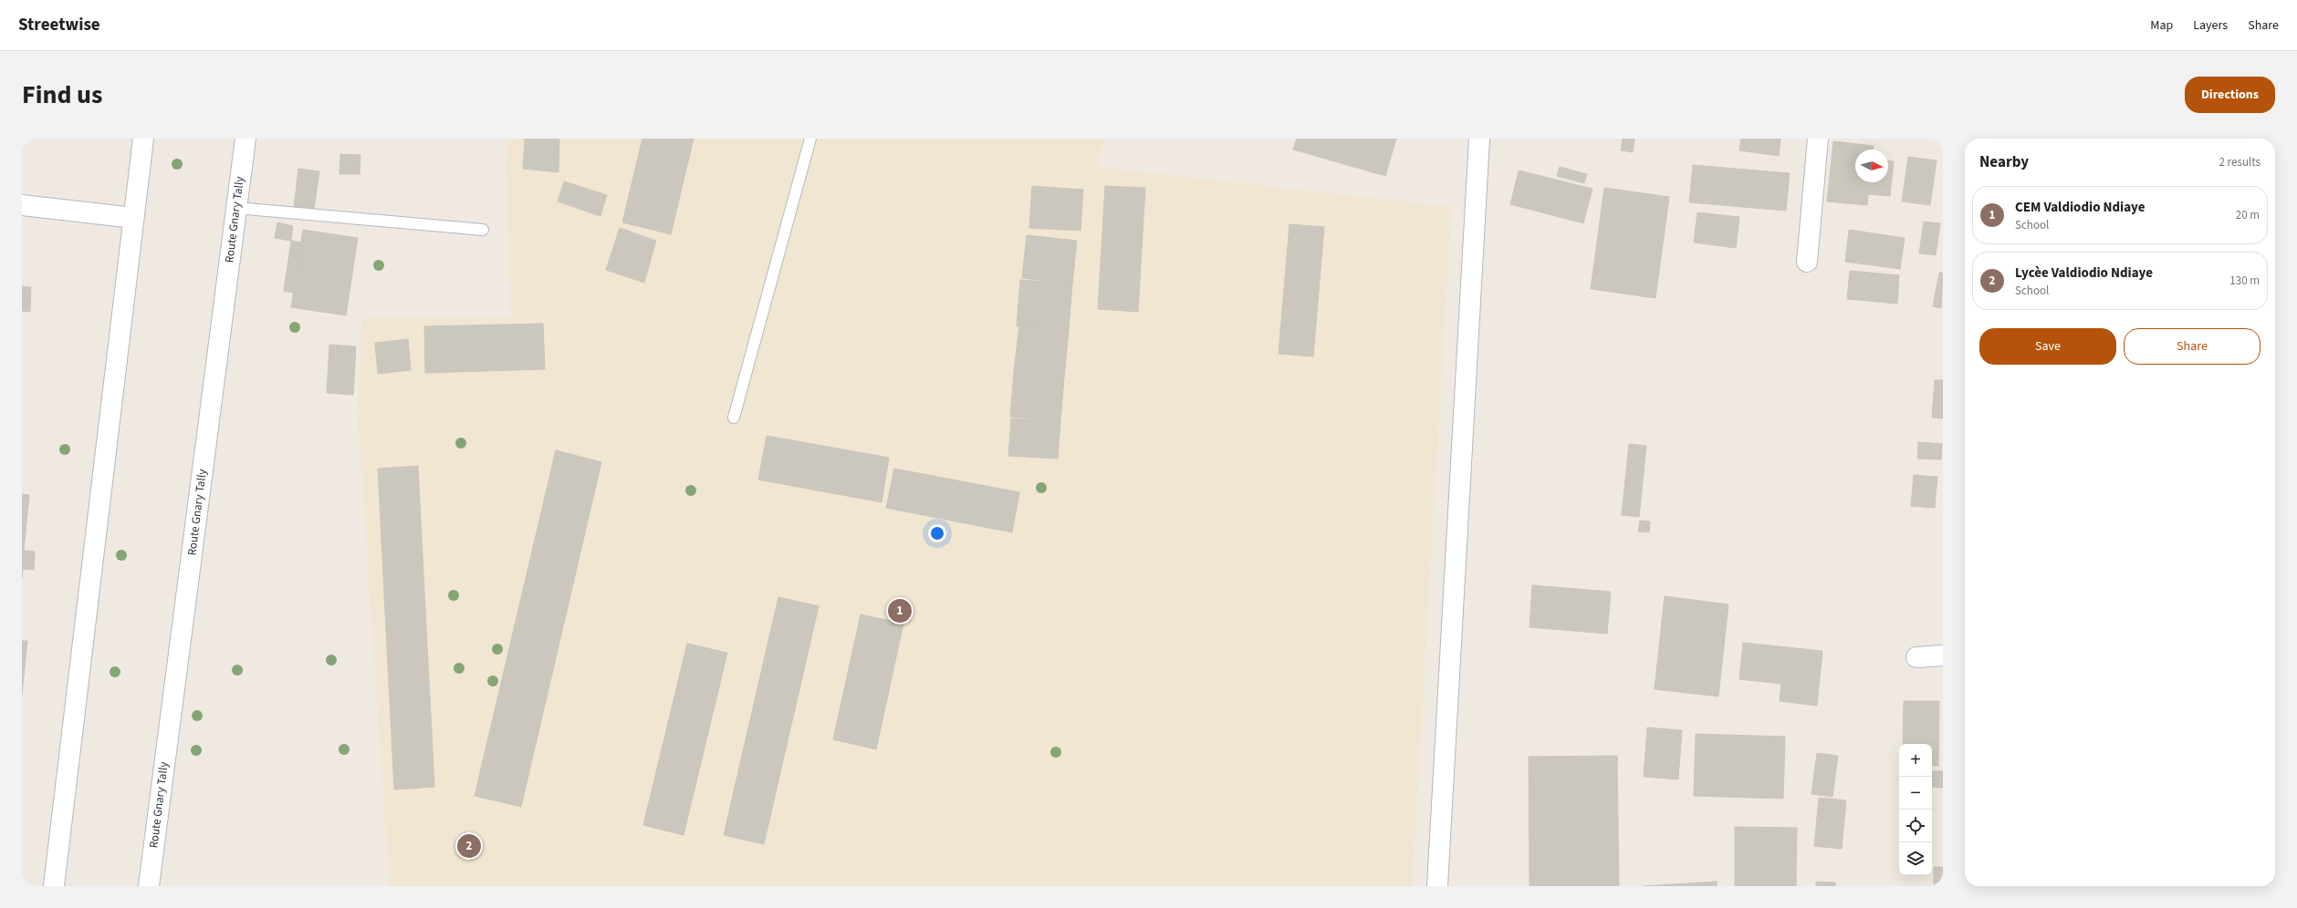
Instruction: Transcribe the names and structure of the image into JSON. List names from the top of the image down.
{
  "streets": {
    "street": ["Route Gnary Tally"]
  },
  "north": "right",
  "page": {
    "header": "Streetwise",
    "nav": ["Map", "Layers", "Share"],
    "title": "Find us",
    "buttons": [
      "Directions",
      ["Save", "Share"]
    ],
    "heading": ["Nearby", "2 results"],
    "list": [
      {
        "mark": "1",
        "name": "CEM Valdiodio Ndiaye",
        "note": "School",
        "value": "20 m"
      },
      {
        "mark": "2",
        "name": "Lycèe Valdiodio Ndiaye",
        "note": "School",
        "value": "130 m"
      }
    ],
    "pins": ["1", "2"],
    "map_buttons": ["+", "−"]
  }
}
